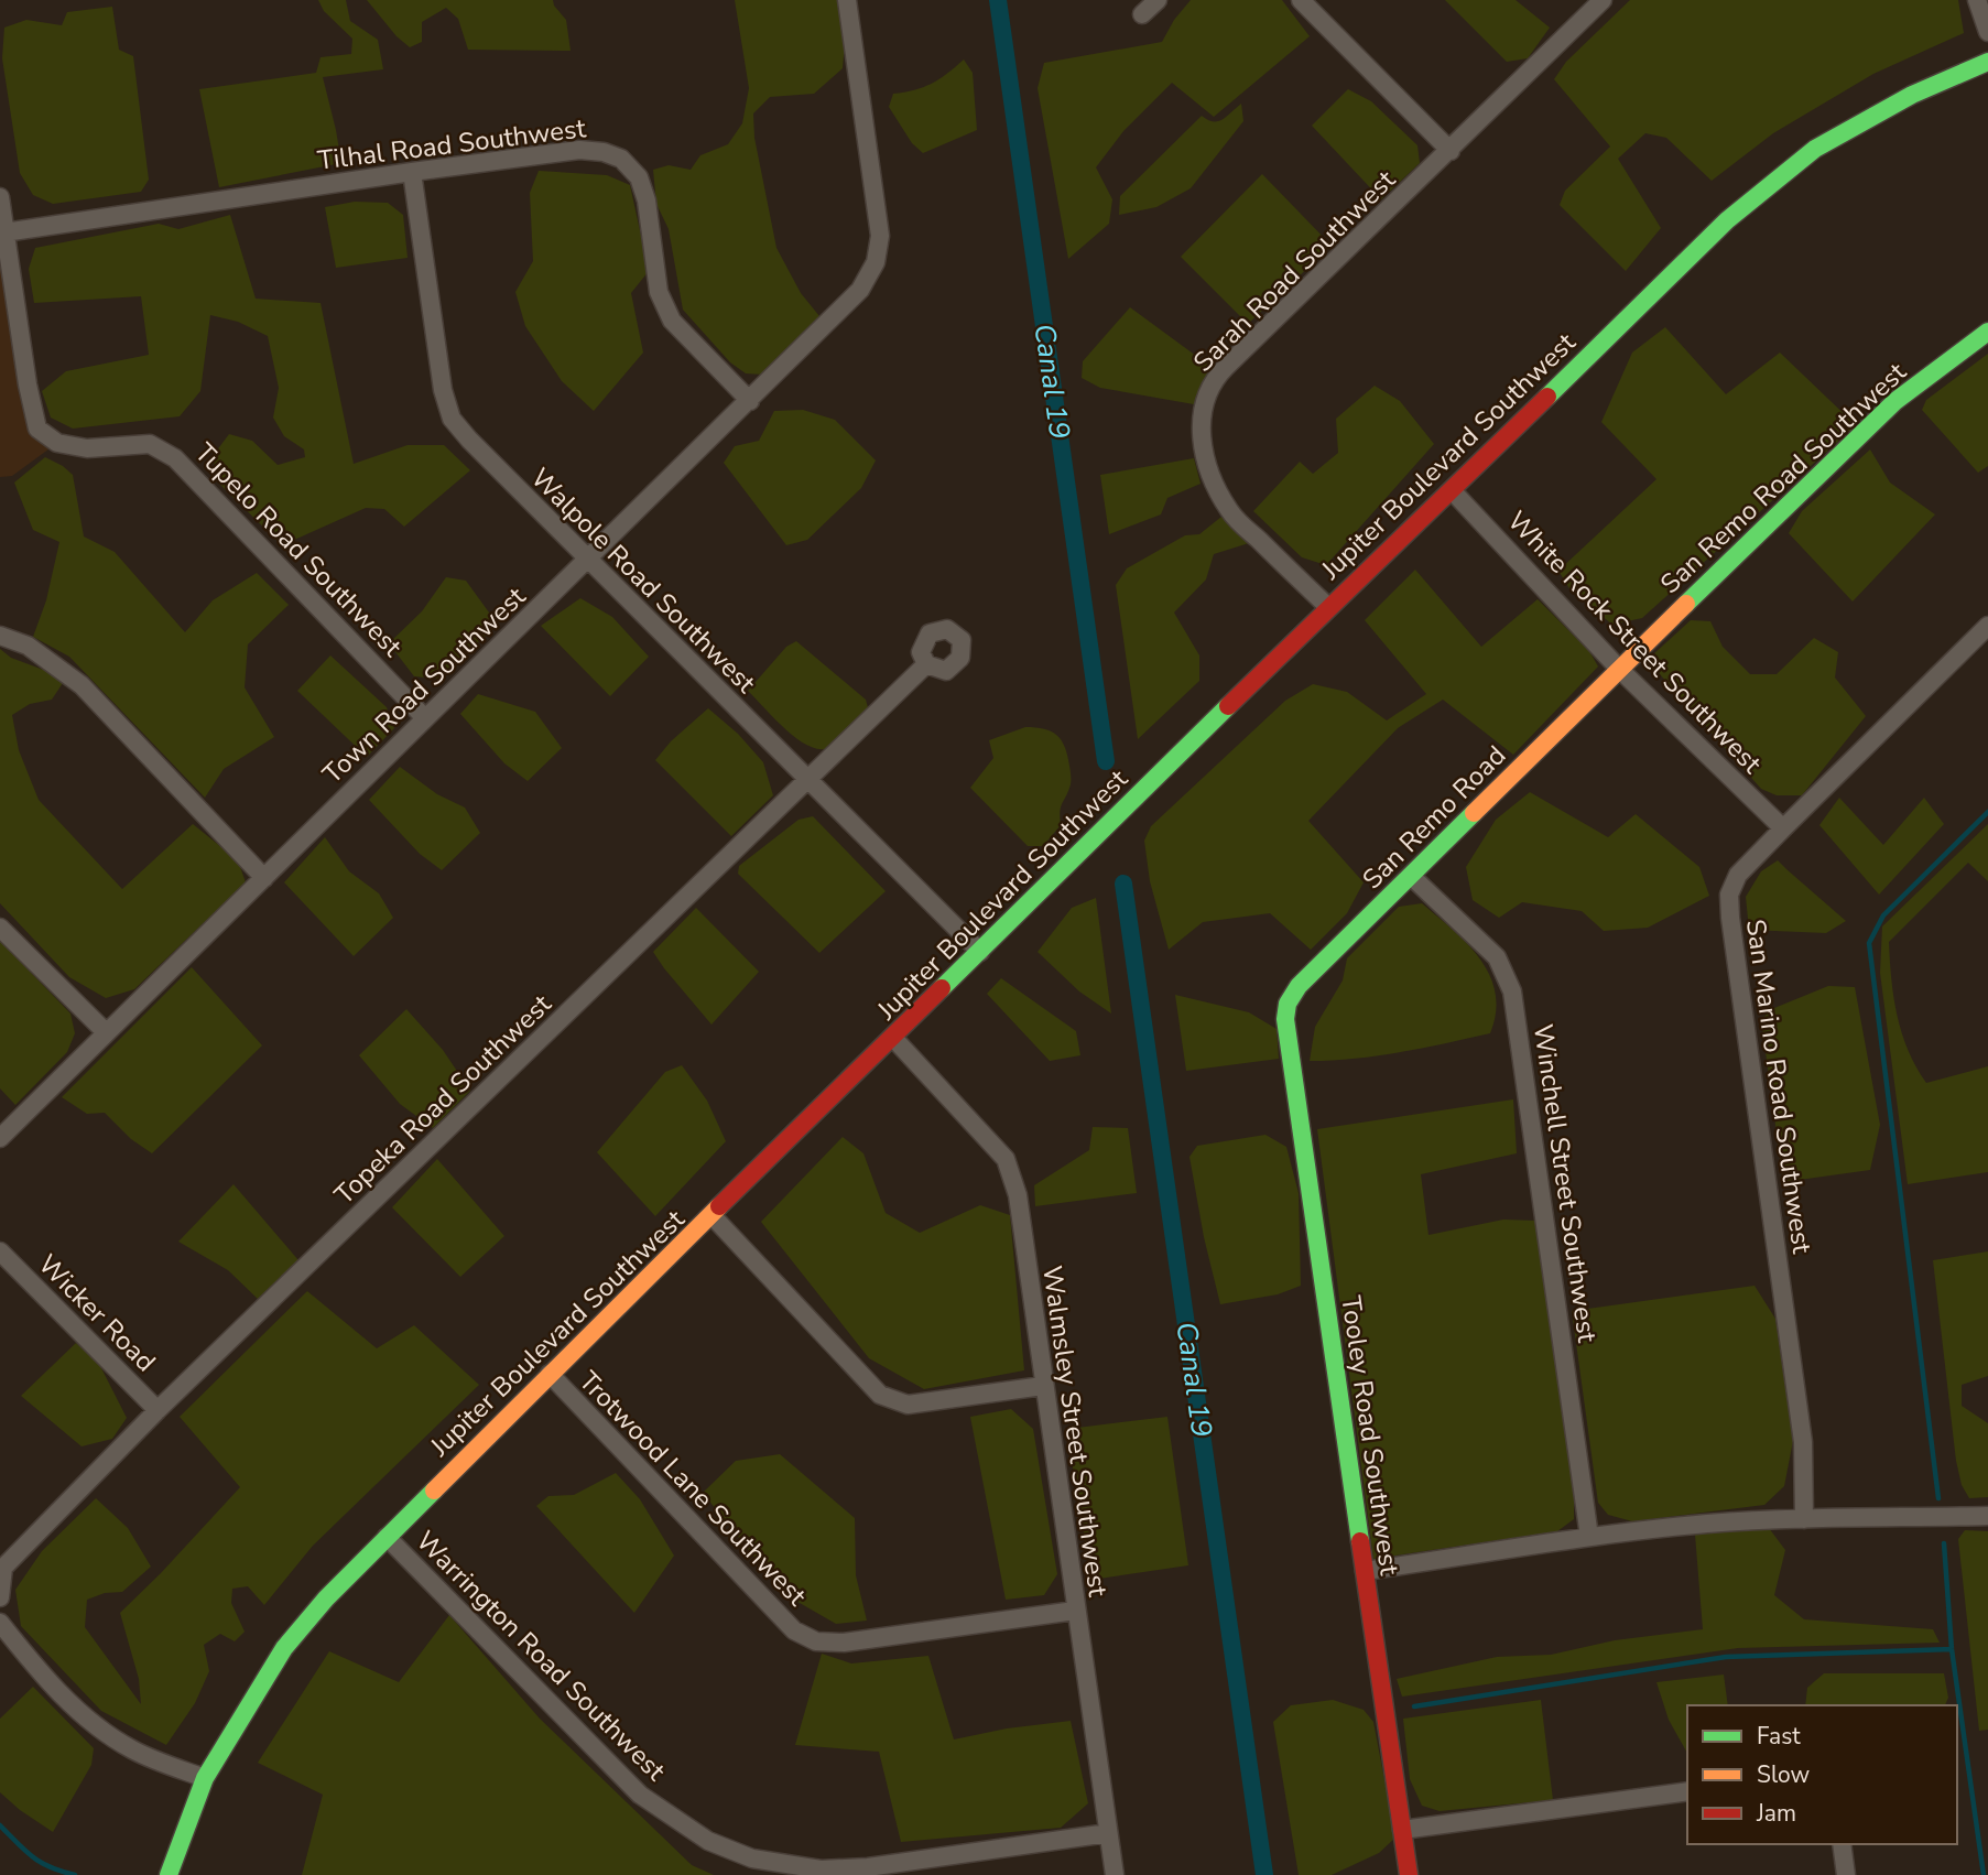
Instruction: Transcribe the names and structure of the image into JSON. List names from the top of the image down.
{
  "streets": {
    "street": [
      "Tilhal Road Southwest",
      "Sarah Road Southwest",
      "Jupiter Boulevard Southwest",
      "San Remo Road Southwest",
      "Tupelo Road Southwest",
      "Walpole Road Southwest",
      "White Rock Street Southwest",
      "Town Road Southwest",
      "San Remo Road",
      "San Marino Road Southwest",
      "Topeka Road Southwest",
      "Winchell Street Southwest",
      "Wicker Road",
      "Walmsley Street Southwest",
      "Tooley Road Southwest",
      "Trotwood Lane Southwest",
      "Warrington Road Southwest"
    ]
  },
  "crossings": [
    ["Tilhal Road Southwest", "Tupelo Road Southwest"],
    ["Tilhal Road Southwest", "Walpole Road Southwest"],
    ["Tilhal Road Southwest", "Town Road Southwest"],
    ["Sarah Road Southwest", "Jupiter Boulevard Southwest"],
    ["Jupiter Boulevard Southwest", "Walpole Road Southwest"],
    ["Jupiter Boulevard Southwest", "White Rock Street Southwest"],
    ["Jupiter Boulevard Southwest", "Walmsley Street Southwest"],
    ["Jupiter Boulevard Southwest", "Trotwood Lane Southwest"],
    ["Jupiter Boulevard Southwest", "Warrington Road Southwest"],
    ["San Remo Road Southwest", "White Rock Street Southwest"],
    ["San Remo Road Southwest", "San Remo Road"],
    ["Tupelo Road Southwest", "Town Road Southwest"],
    ["Walpole Road Southwest", "Town Road Southwest"],
    ["Walpole Road Southwest", "Topeka Road Southwest"],
    ["White Rock Street Southwest", "San Remo Road"],
    ["White Rock Street Southwest", "San Marino Road Southwest"],
    ["San Remo Road", "Winchell Street Southwest"],
    ["San Remo Road", "Tooley Road Southwest"],
    ["Topeka Road Southwest", "Wicker Road"],
    ["Walmsley Street Southwest", "Trotwood Lane Southwest"],
    ["Walmsley Street Southwest", "Warrington Road Southwest"]
  ],
  "water": ["Canal 19"],
  "legend": ["Fast", "Slow", "Jam"]
}
